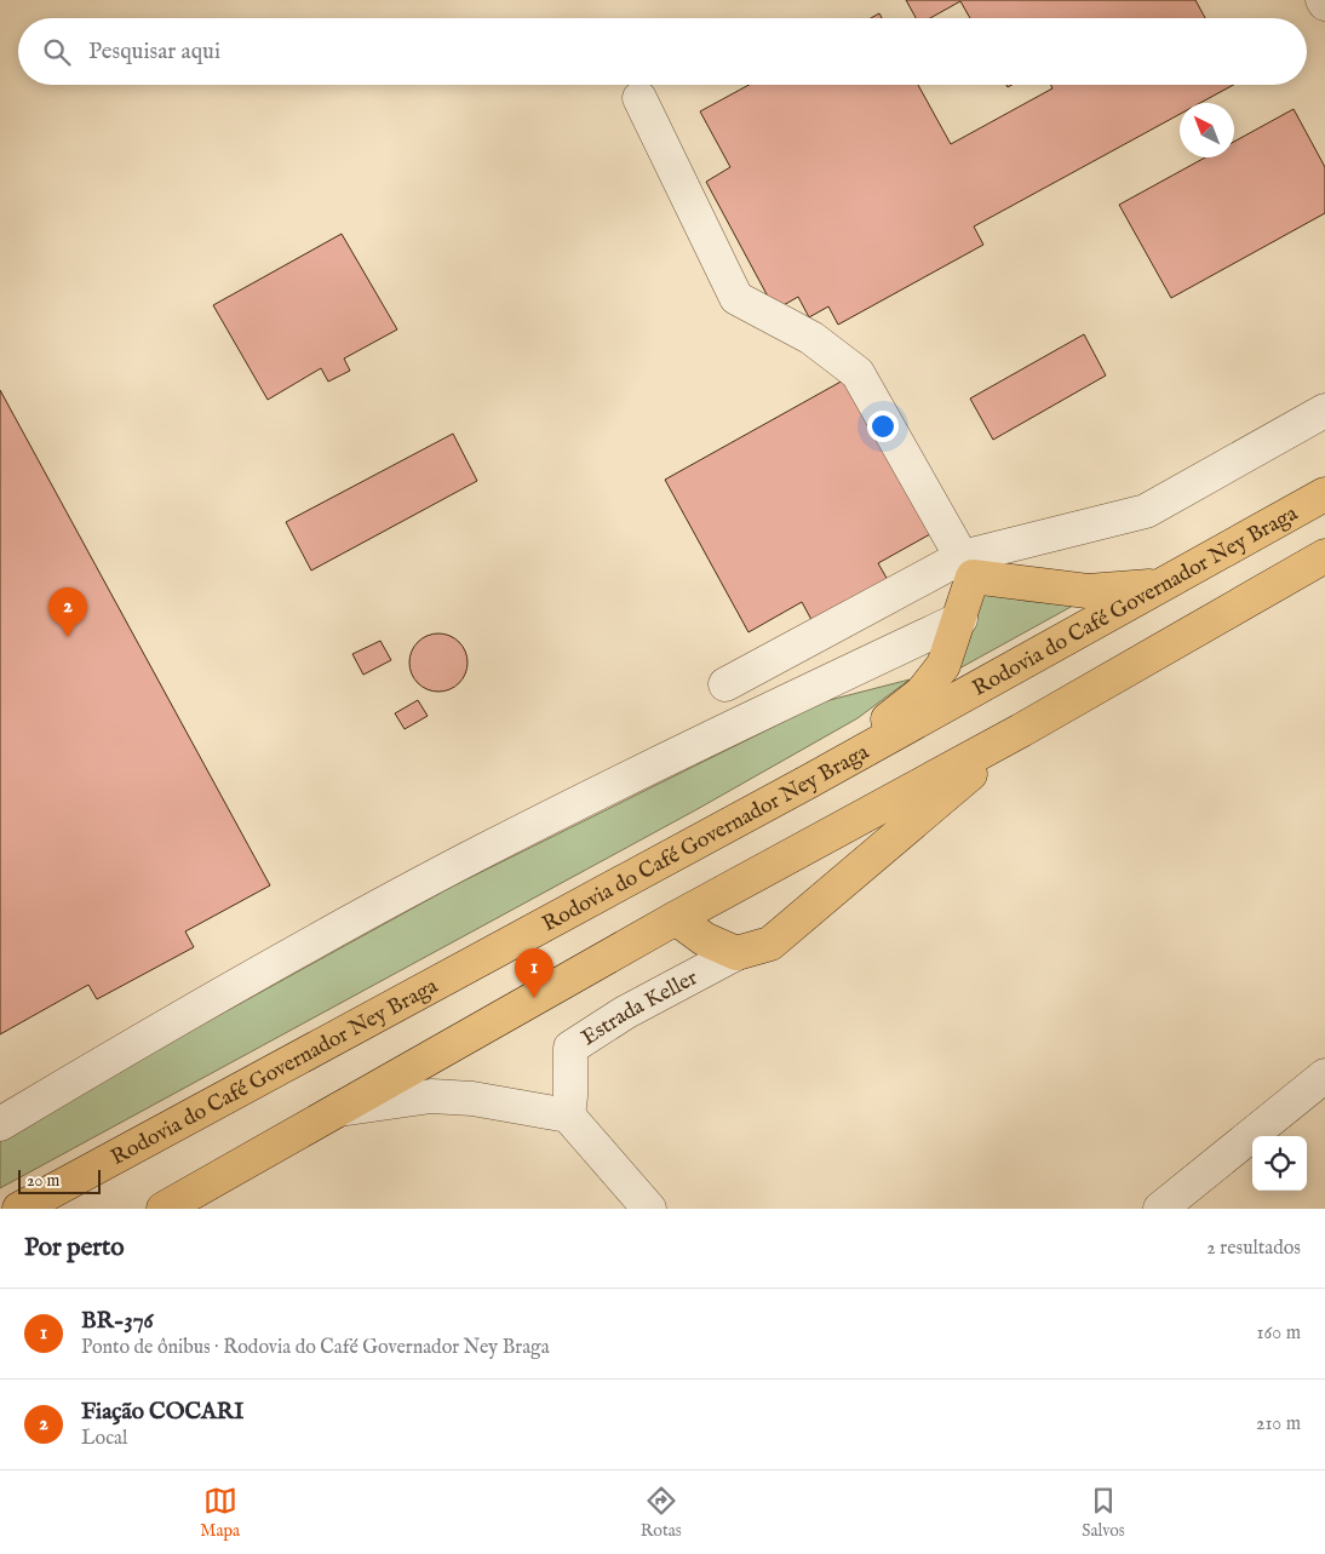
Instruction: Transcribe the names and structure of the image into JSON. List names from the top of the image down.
{
  "streets": {
    "highway": ["Rodovia do Café Governador Ney Braga"],
    "street": ["Estrada Keller"]
  },
  "scale_bar": "20 m",
  "north": "top left",
  "page": {
    "search": "Pesquisar aqui",
    "pins": ["2", "1"],
    "scale": "20 m",
    "heading": ["Por perto", "2 resultados"],
    "list": [
      {
        "mark": "1",
        "name": "BR-376",
        "note": "Ponto de ônibus · Rodovia do Café Governador Ney Braga",
        "value": "160 m"
      },
      {
        "mark": "2",
        "name": "Fiação COCARI",
        "note": "Local",
        "value": "210 m"
      }
    ],
    "nav": ["Mapa", "Rotas", "Salvos"]
  }
}
